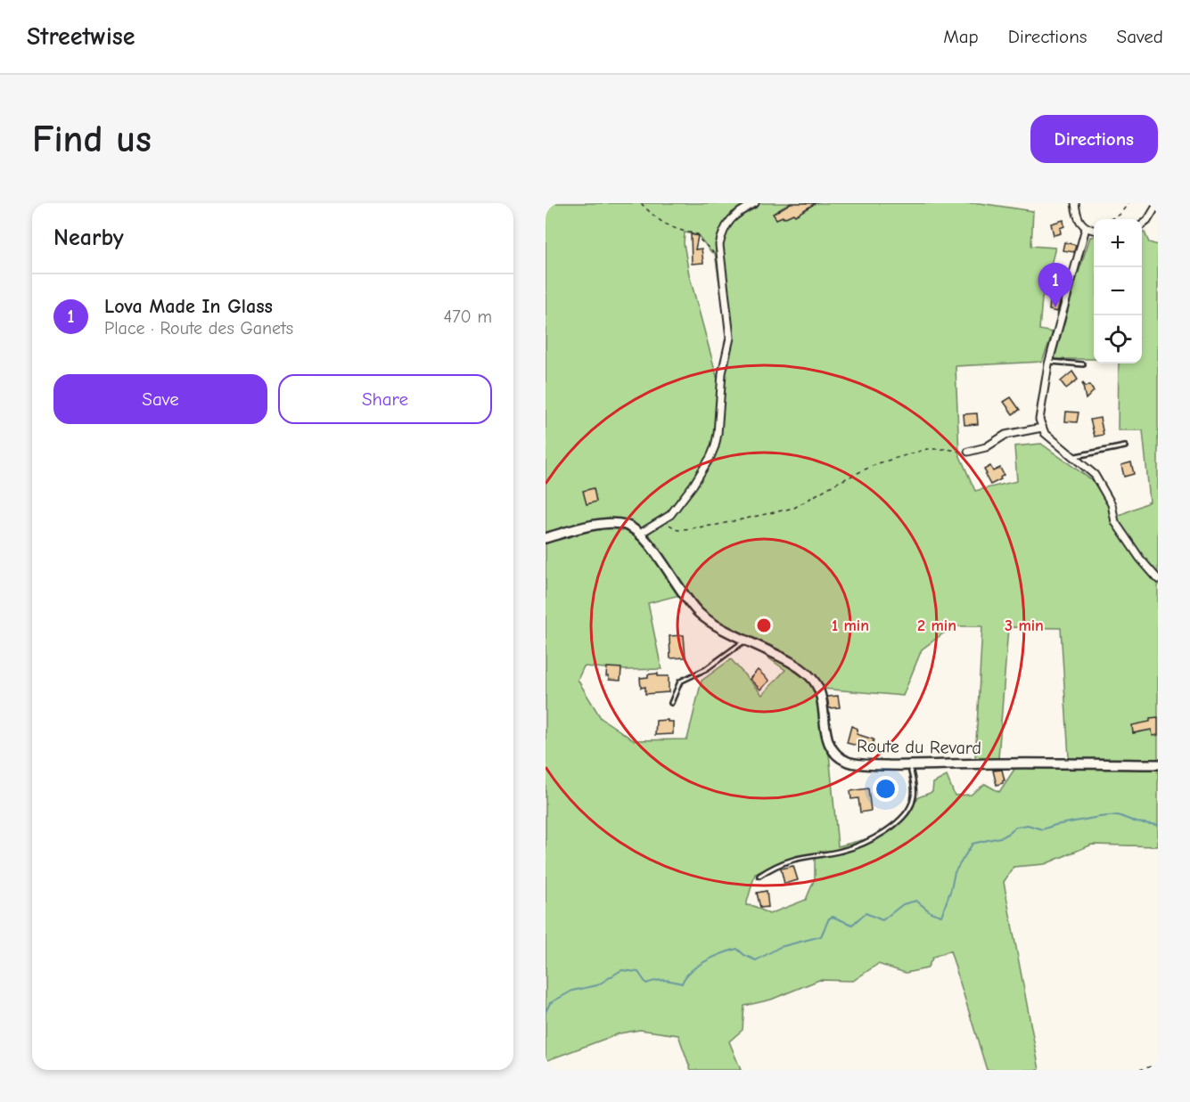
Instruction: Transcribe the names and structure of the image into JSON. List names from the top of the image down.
{
  "streets": {
    "main road": ["Route du Revard"]
  },
  "page": {
    "header": "Streetwise",
    "nav": ["Map", "Directions", "Saved"],
    "buttons": [
      "Directions",
      ["Save", "Share"]
    ],
    "title": "Find us",
    "heading": "Nearby",
    "map_buttons": ["+", "−"],
    "pins": "1",
    "list": [
      {
        "mark": "1",
        "name": "Lova Made In Glass",
        "note": "Place · Route des Ganets",
        "value": "470 m"
      }
    ]
  },
  "rings": ["1 min", "2 min", "3 min"]
}
